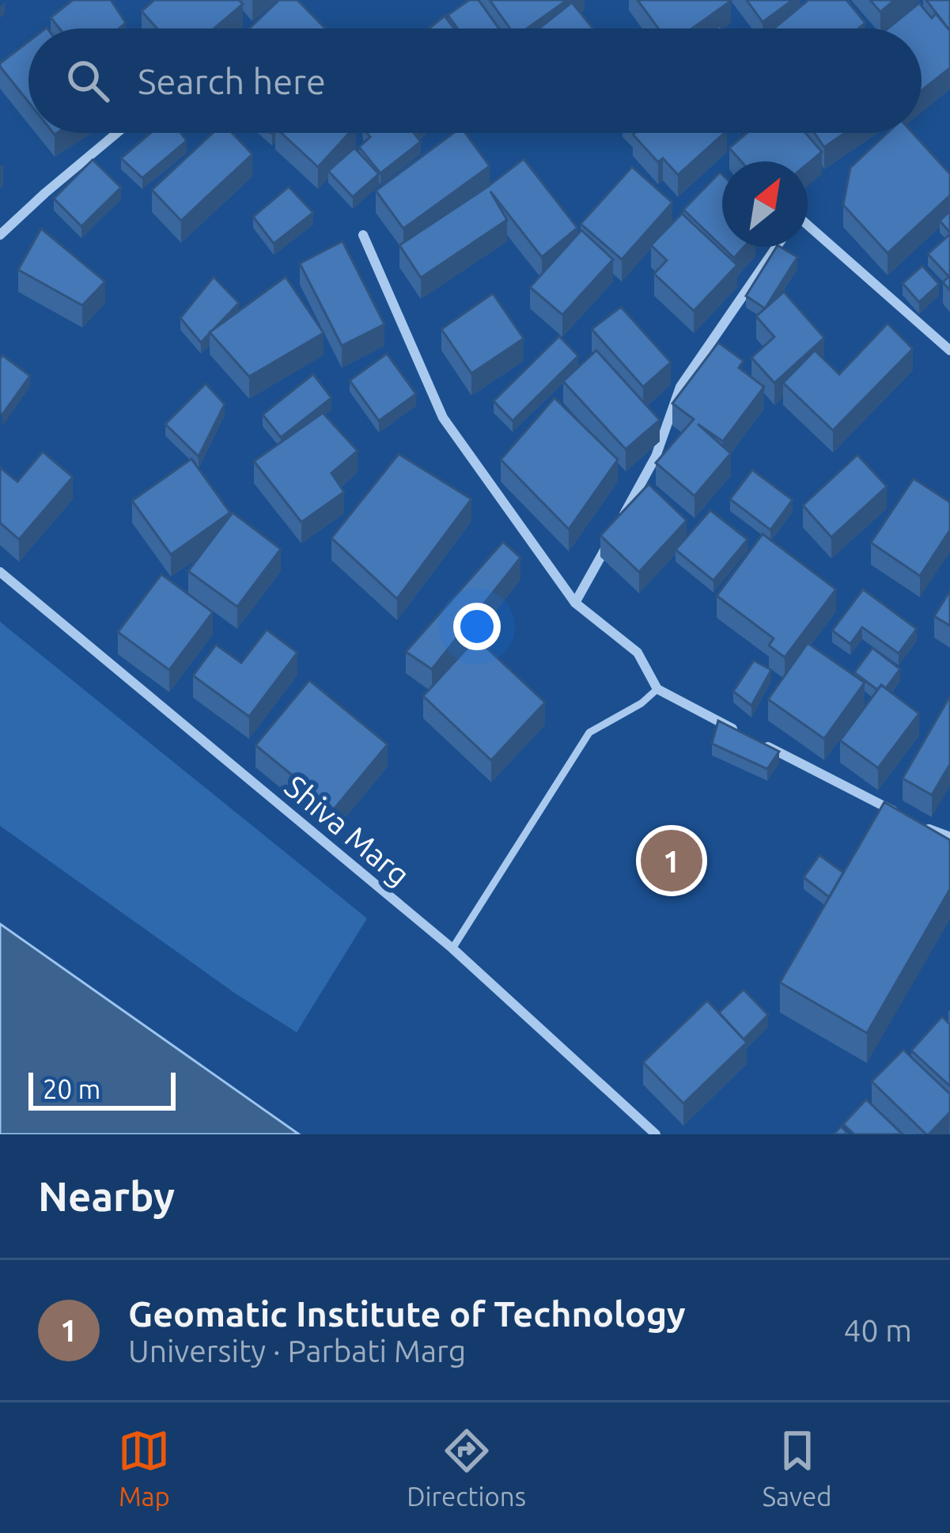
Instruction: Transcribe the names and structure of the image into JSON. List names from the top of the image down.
{
  "streets": {
    "street": ["Shiva Marg"]
  },
  "scale_bar": "20 m",
  "north": "top right",
  "page": {
    "search": "Search here",
    "pins": "1",
    "scale": "20 m",
    "heading": "Nearby",
    "list": [
      {
        "mark": "1",
        "name": "Geomatic Institute of Technology",
        "note": "University · Parbati Marg",
        "value": "40 m"
      }
    ],
    "nav": ["Map", "Directions", "Saved"]
  }
}
